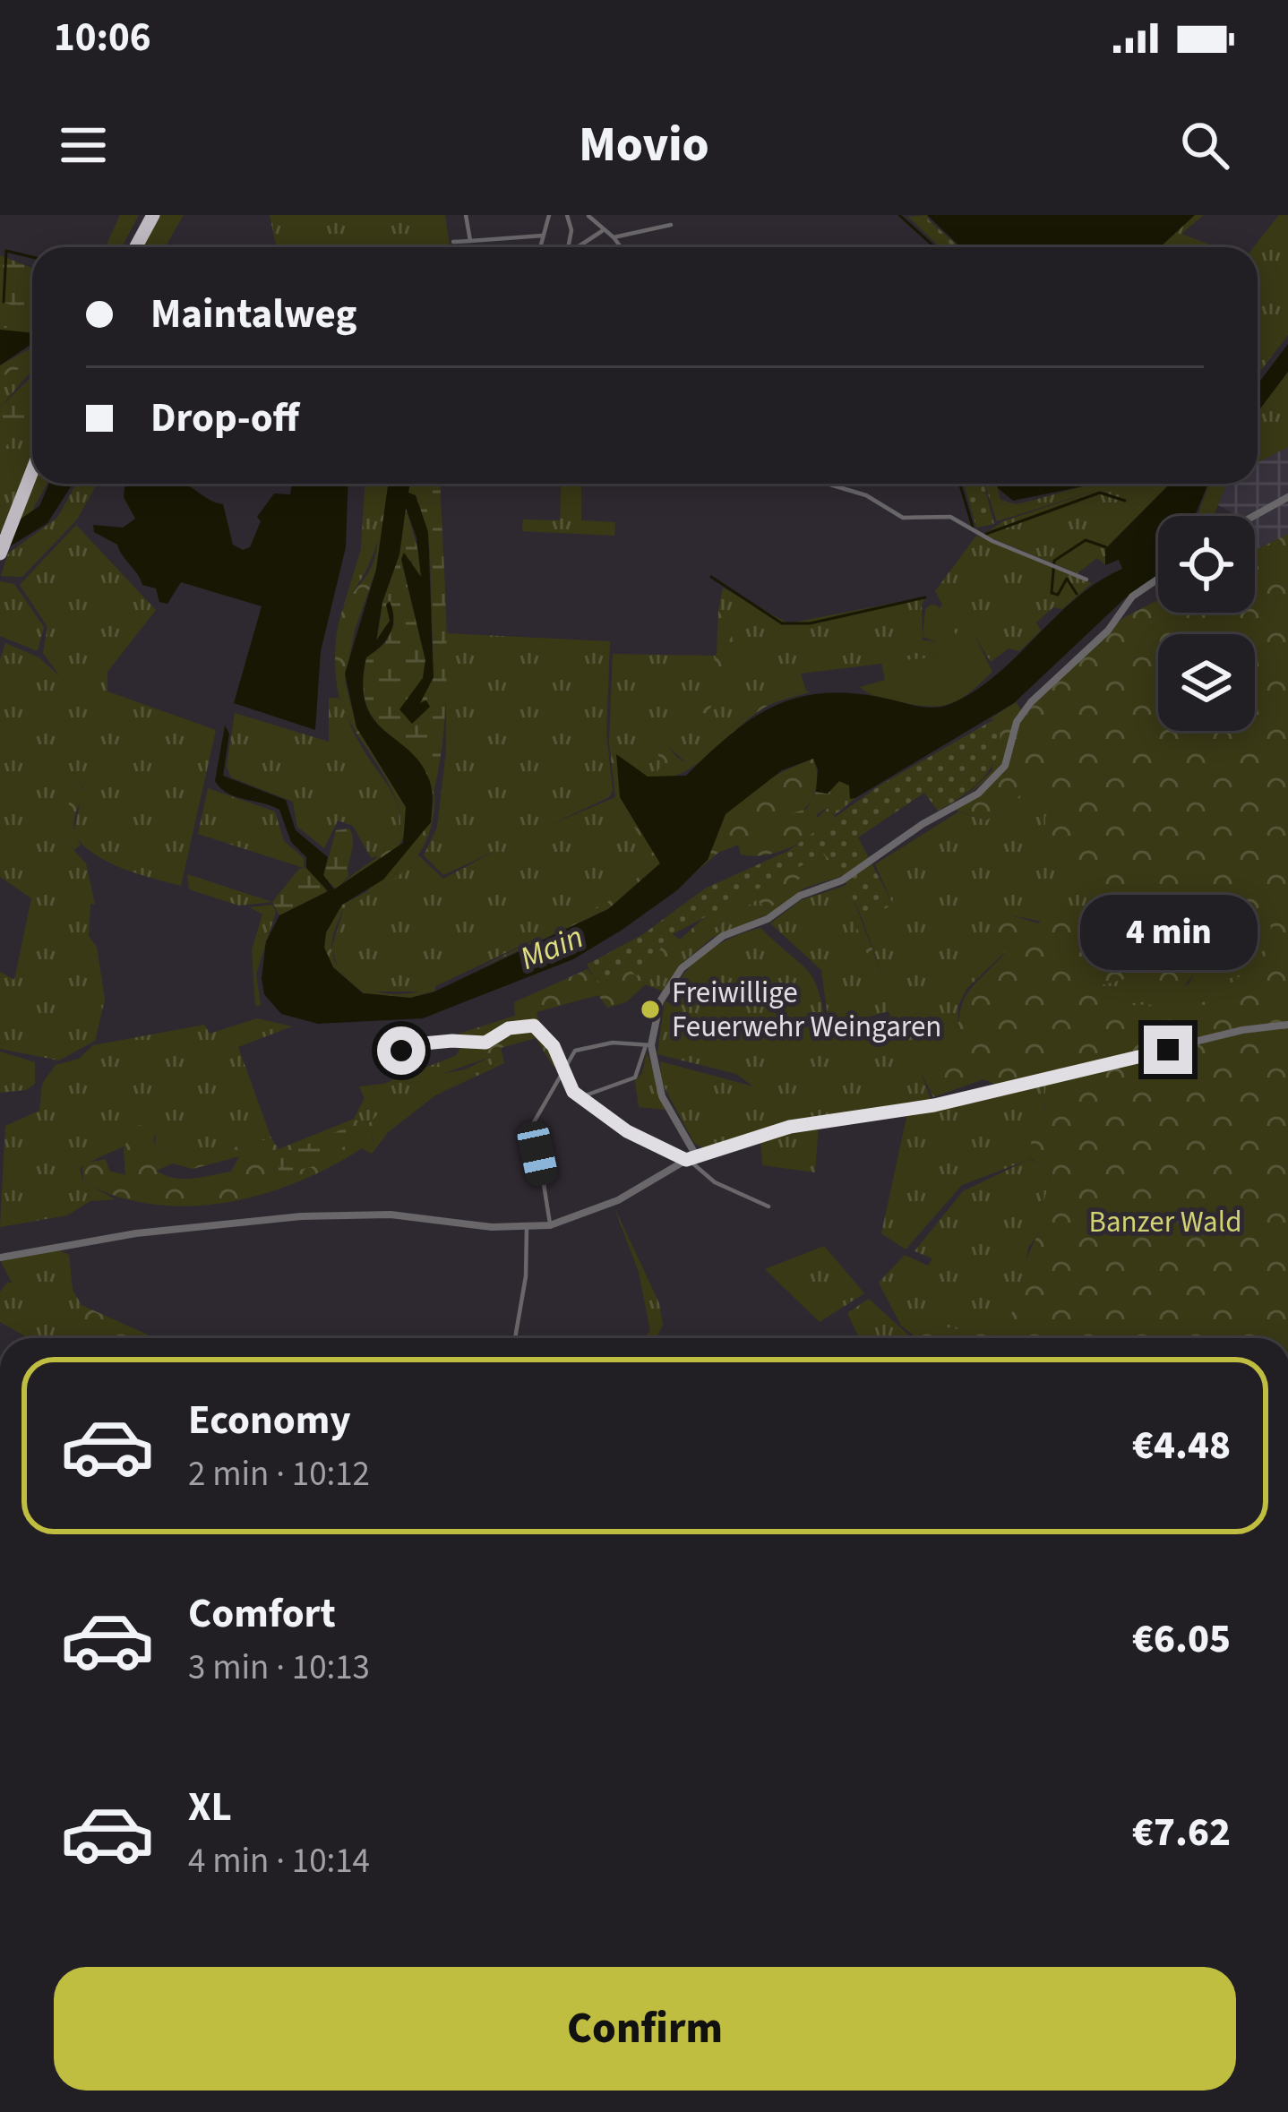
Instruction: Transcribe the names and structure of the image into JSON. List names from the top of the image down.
{
  "water": ["Main"],
  "parks": ["Banzer Wald"],
  "places": ["Freiwillige Feuerwehr Weingaren"],
  "page": {
    "status": "10:06",
    "header": "Movio",
    "banner": ["Maintalweg", "Drop-off"],
    "bubble": "4 min",
    "list": [
      {
        "name": "Economy",
        "note": "2 min · 10:12",
        "value": "€4.48"
      },
      {
        "name": "Comfort",
        "note": "3 min · 10:13",
        "value": "€6.05"
      },
      {
        "name": "XL",
        "note": "4 min · 10:14",
        "value": "€7.62"
      }
    ],
    "buttons": "Confirm"
  }
}
